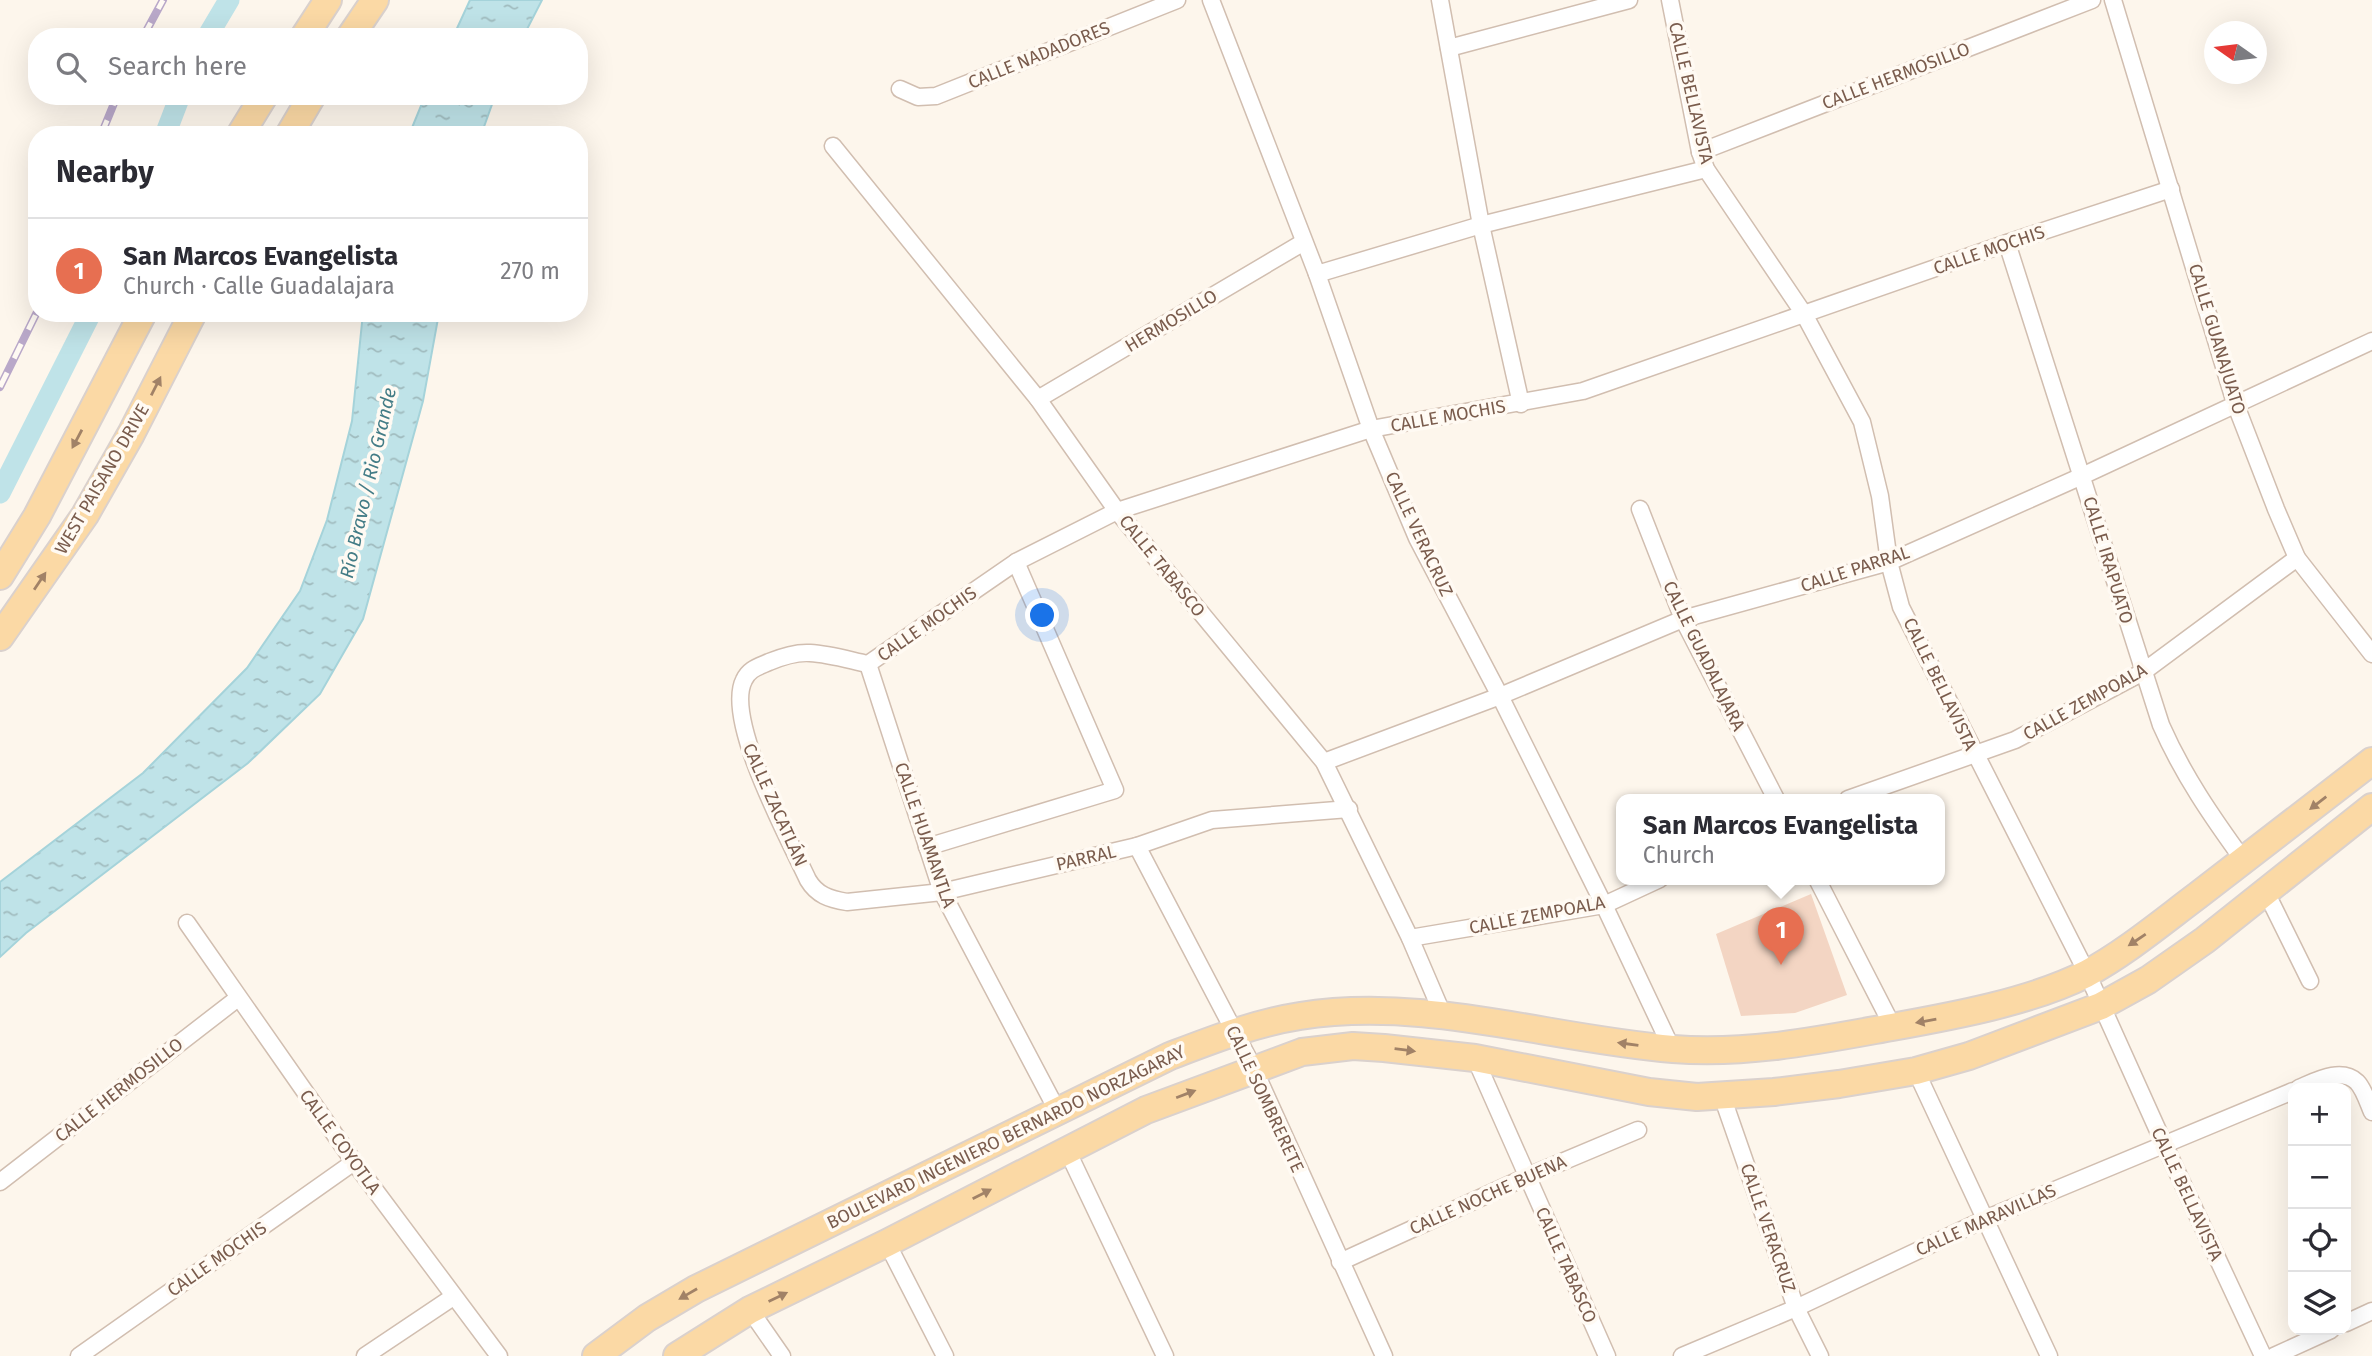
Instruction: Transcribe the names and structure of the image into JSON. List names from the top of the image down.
{
  "streets": {
    "main road": ["WEST PAISANO DRIVE", "BOULEVARD INGENIERO BERNARDO NORZAGARAY"],
    "street": [
      "CALLE NADADORES",
      "CALLE HERMOSILLO",
      "CALLE BELLAVISTA",
      "CALLE MOCHIS",
      "HERMOSILLO",
      "CALLE GUANAJUATO",
      "CALLE VERACRUZ",
      "CALLE IRAPUATO",
      "CALLE TABASCO",
      "CALLE PARRAL",
      "CALLE GUADALAJARA",
      "CALLE ZEMPOALA",
      "CALLE ZACATLÁN",
      "CALLE HUAMANTLA",
      "PARRAL",
      "CALLE SOMBRERETE",
      "CALLE COYOTLA",
      "CALLE NOCHE BUENA",
      "CALLE MARAVILLAS"
    ]
  },
  "crossings": [
    ["CALLE HERMOSILLO", "CALLE BELLAVISTA"],
    ["CALLE HERMOSILLO", "CALLE COYOTLA"],
    ["CALLE BELLAVISTA", "CALLE MOCHIS"],
    ["CALLE BELLAVISTA", "CALLE PARRAL"],
    ["CALLE BELLAVISTA", "CALLE ZEMPOALA"],
    ["CALLE BELLAVISTA", "BOULEVARD INGENIERO BERNARDO NORZAGARAY"],
    ["CALLE BELLAVISTA", "CALLE MARAVILLAS"],
    ["CALLE MOCHIS", "CALLE GUANAJUATO"],
    ["CALLE MOCHIS", "CALLE VERACRUZ"],
    ["CALLE MOCHIS", "CALLE IRAPUATO"],
    ["CALLE MOCHIS", "CALLE TABASCO"],
    ["CALLE MOCHIS", "CALLE ZACATLÁN"],
    ["CALLE MOCHIS", "CALLE HUAMANTLA"],
    ["CALLE MOCHIS", "CALLE COYOTLA"],
    ["HERMOSILLO", "CALLE VERACRUZ"],
    ["HERMOSILLO", "CALLE TABASCO"],
    ["CALLE GUANAJUATO", "CALLE PARRAL"],
    ["CALLE GUANAJUATO", "CALLE ZEMPOALA"],
    ["CALLE VERACRUZ", "CALLE PARRAL"],
    ["CALLE VERACRUZ", "CALLE ZEMPOALA"],
    ["CALLE VERACRUZ", "BOULEVARD INGENIERO BERNARDO NORZAGARAY"],
    ["CALLE VERACRUZ", "CALLE MARAVILLAS"],
    ["CALLE IRAPUATO", "CALLE PARRAL"],
    ["CALLE IRAPUATO", "CALLE ZEMPOALA"],
    ["CALLE IRAPUATO", "BOULEVARD INGENIERO BERNARDO NORZAGARAY"],
    ["CALLE TABASCO", "CALLE PARRAL"],
    ["CALLE TABASCO", "CALLE ZEMPOALA"],
    ["CALLE TABASCO", "PARRAL"],
    ["CALLE TABASCO", "BOULEVARD INGENIERO BERNARDO NORZAGARAY"],
    ["CALLE TABASCO", "CALLE NOCHE BUENA"],
    ["CALLE PARRAL", "CALLE GUADALAJARA"],
    ["CALLE ZACATLÁN", "PARRAL"],
    ["CALLE HUAMANTLA", "PARRAL"],
    ["CALLE HUAMANTLA", "BOULEVARD INGENIERO BERNARDO NORZAGARAY"],
    ["PARRAL", "CALLE SOMBRERETE"],
    ["CALLE SOMBRERETE", "BOULEVARD INGENIERO BERNARDO NORZAGARAY"],
    ["CALLE SOMBRERETE", "CALLE NOCHE BUENA"]
  ],
  "water": ["Río Bravo / Rio Grande"],
  "north": "left",
  "page": {
    "search": "Search here",
    "heading": "Nearby",
    "list": [
      {
        "mark": "1",
        "name": "San Marcos Evangelista",
        "note": "Church · Calle Guadalajara",
        "value": "270 m"
      }
    ],
    "popup": ["San Marcos Evangelista", "Church"],
    "pins": "1",
    "map_buttons": ["+", "−"]
  }
}
